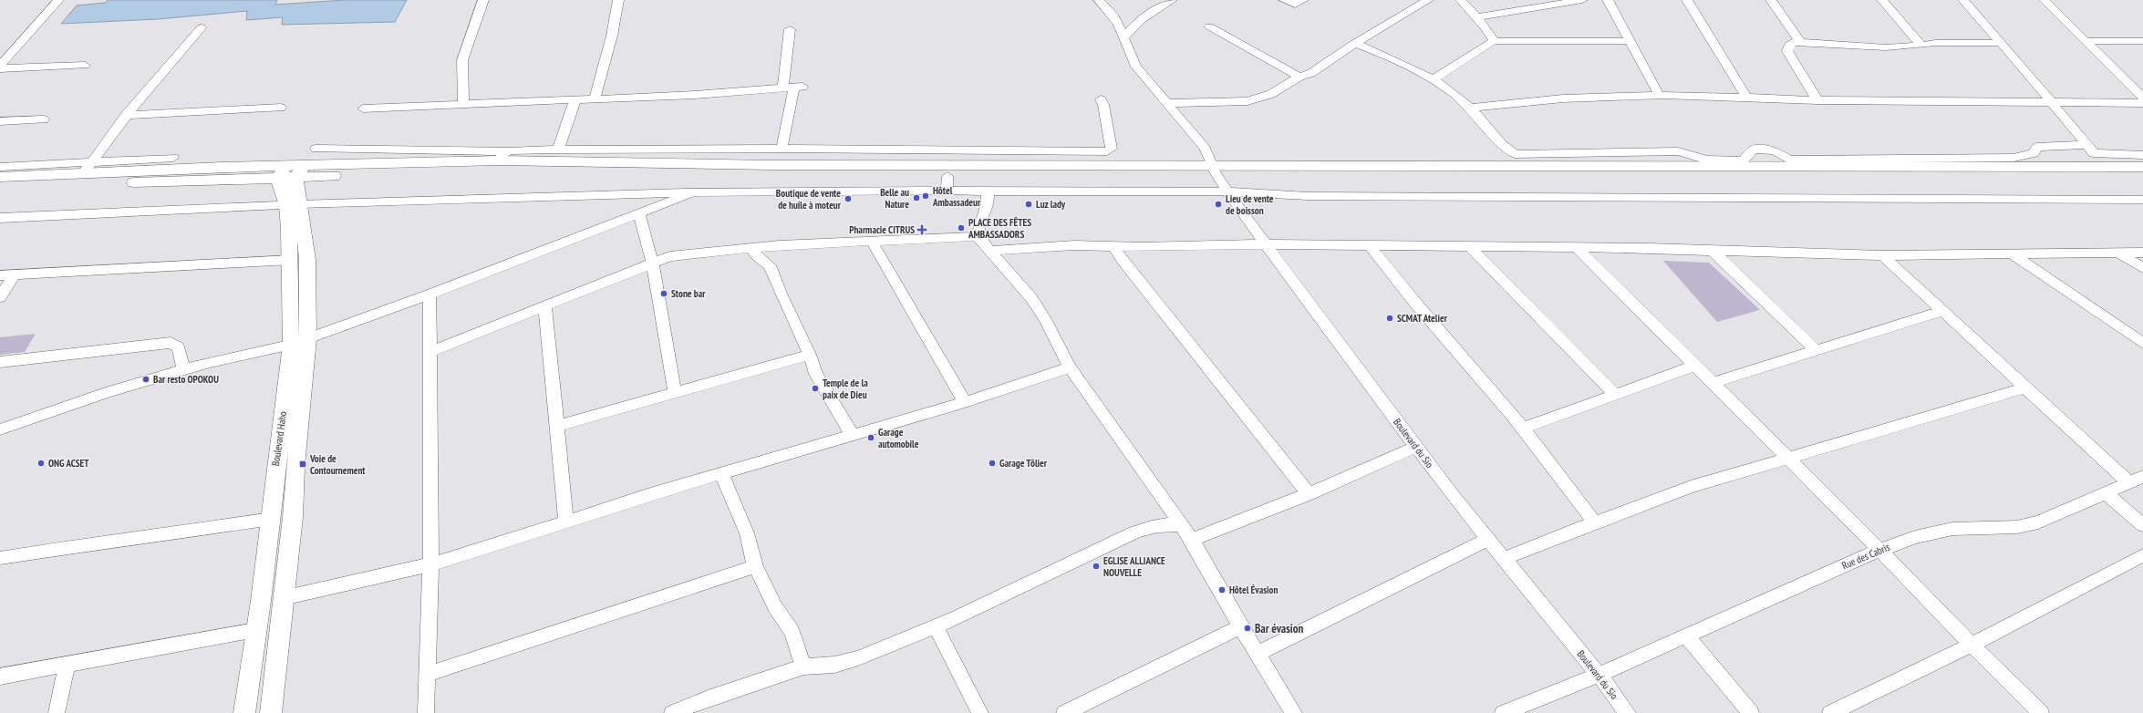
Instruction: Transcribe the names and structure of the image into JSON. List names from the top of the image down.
{
  "streets": {
    "main road": ["Boulevard Haho"],
    "street": ["Boulevard du Sio", "Rue des Cabris"]
  },
  "crossings": [
    ["Boulevard du Sio", "Rue des Cabris"]
  ],
  "places": {
    "other": [
      "Hôtel Ambassadeur",
      "Belle au Nature",
      "Boutique de vente de huile à moteur",
      "Luz lady",
      "Lieu de vente de boisson",
      "PLACE DES FÊTES AMBASSADORS",
      "Stone bar",
      "SCMAT Atelier",
      "Bar resto OPOKOU",
      "Temple de la paix de Dieu",
      "Garage automobile",
      "ONG ACSET",
      "Garage Tôlier",
      "EGLISE ALLIANCE NOUVELLE",
      "Hôtel Évasion",
      "Bar évasion"
    ],
    "health": ["Pharmacie CITRUS"],
    "transit": ["Voie de Contournement"]
  }
}
